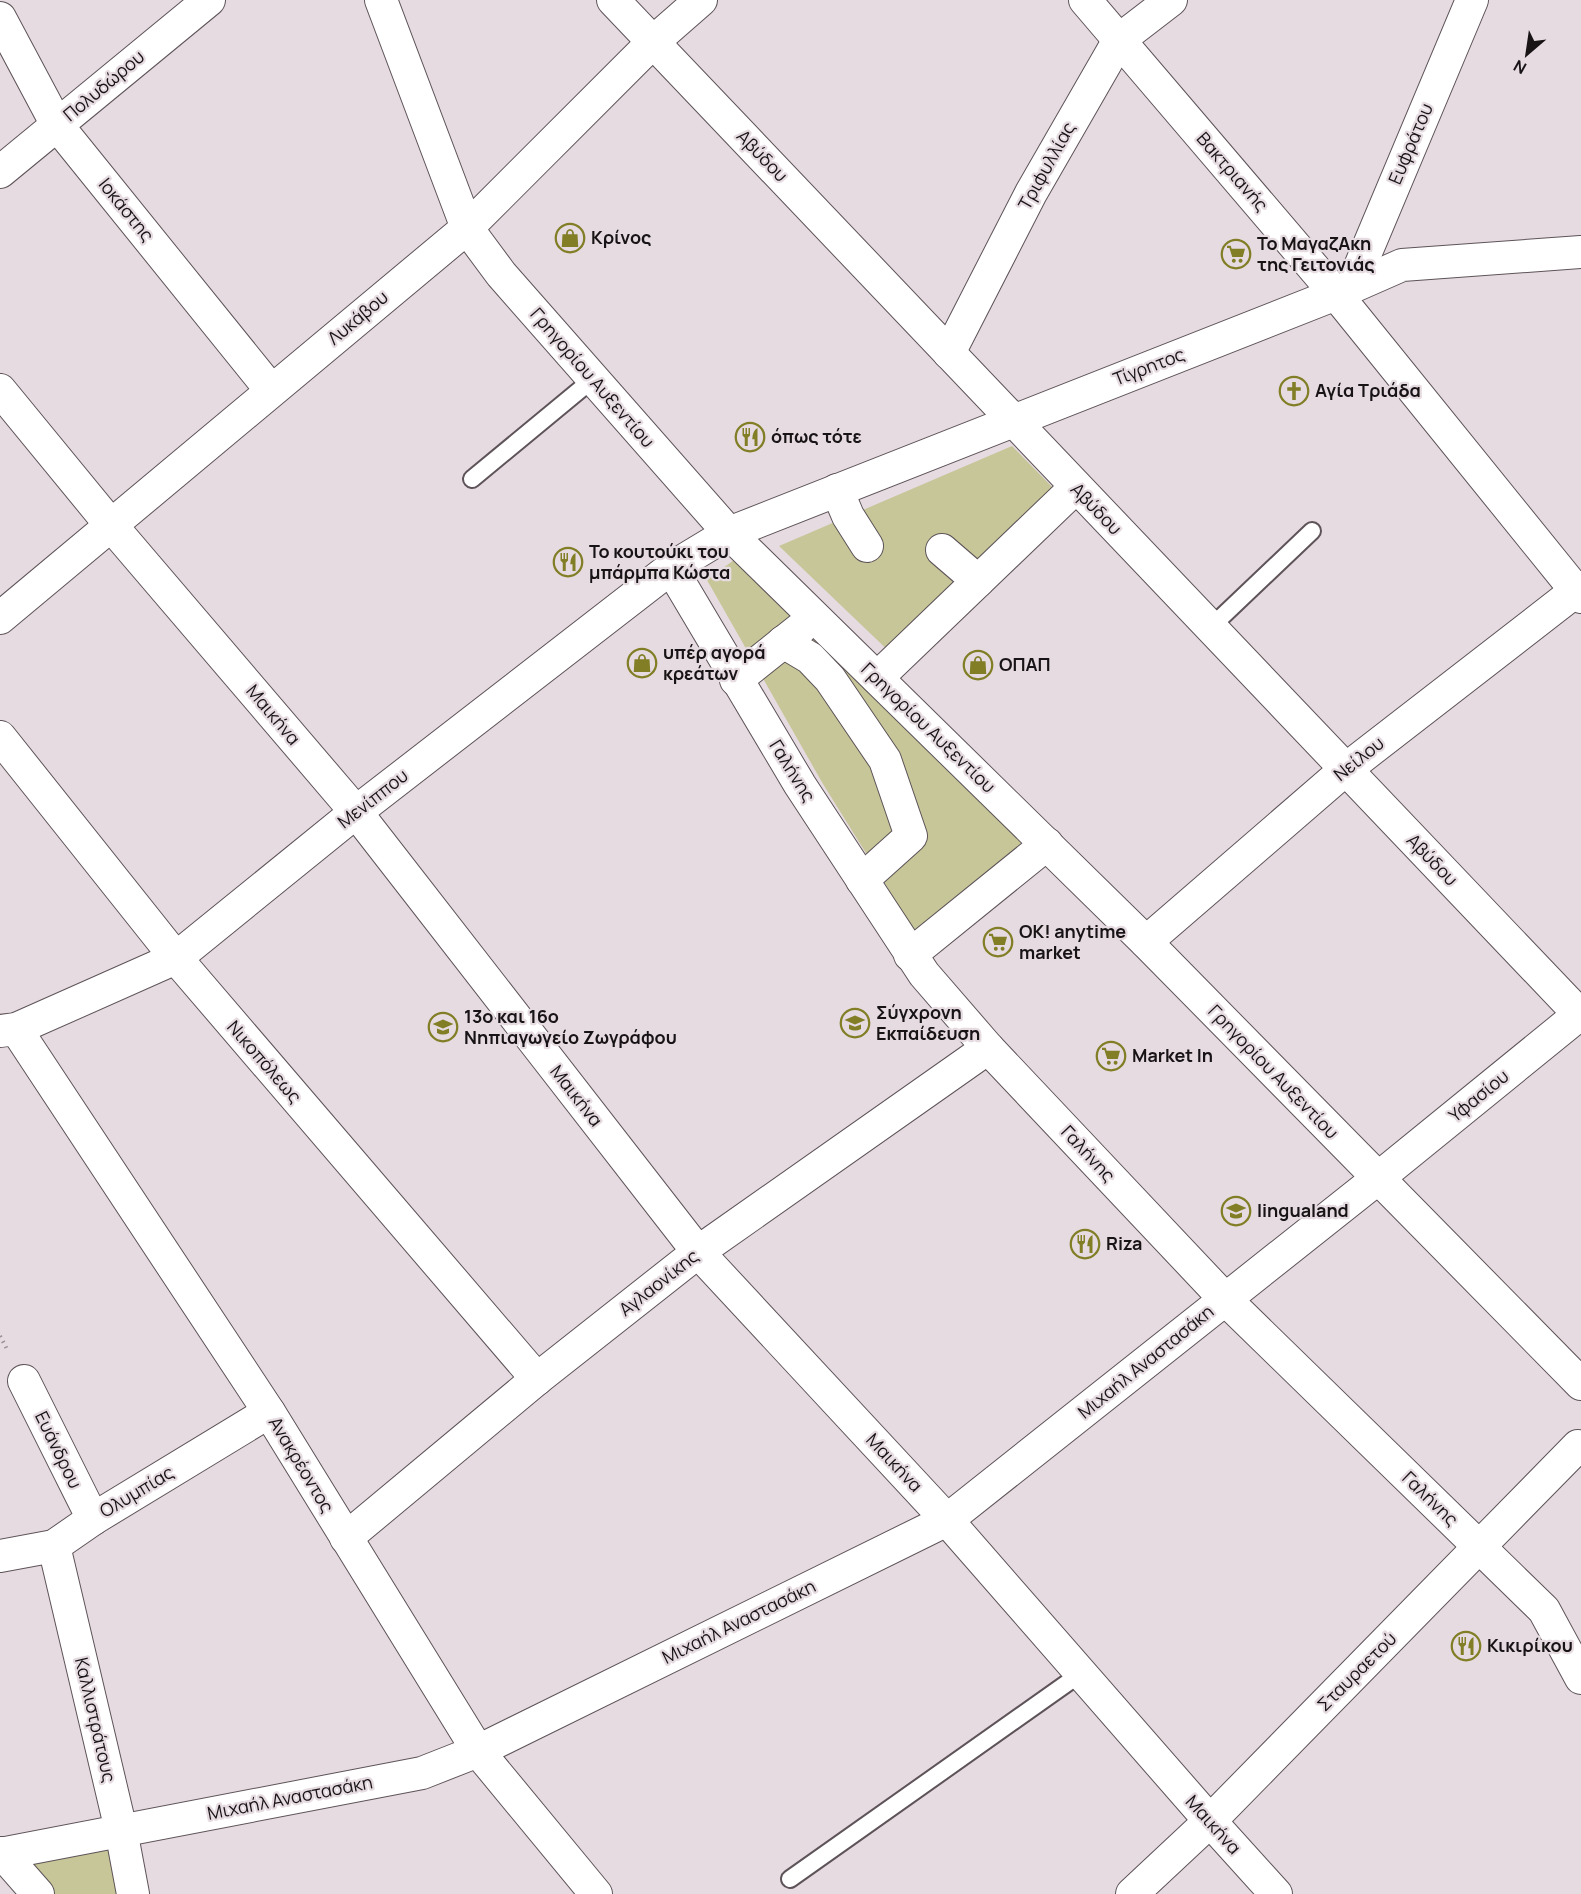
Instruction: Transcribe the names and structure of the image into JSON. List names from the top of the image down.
{
  "streets": {
    "street": [
      "Πολυδώρου",
      "Ευφράτου",
      "Αβύδου",
      "Τριφυλλίας",
      "Βακτριανής",
      "Ιοκάστης",
      "Λυκάβου",
      "Τίγρητος",
      "Γρηγορίου Αυξεντίου",
      "Μαικήνα",
      "Νείλου",
      "Γαλήνης",
      "Μενίππου",
      "Νικοπόλεως",
      "Υφασίου",
      "Αγλαονίκης",
      "Μιχαήλ Αναστασάκη",
      "Ευάνδρου",
      "Ανακρέοντος",
      "Ολυμπίας",
      "Σταυραετού",
      "Καλλιστράτους"
    ]
  },
  "crossings": [
    ["Πολυδώρου", "Ιοκάστης"],
    ["Ευφράτου", "Βακτριανής"],
    ["Ευφράτου", "Τίγρητος"],
    ["Αβύδου", "Τριφυλλίας"],
    ["Αβύδου", "Λυκάβου"],
    ["Αβύδου", "Τίγρητος"],
    ["Αβύδου", "Νείλου"],
    ["Αβύδου", "Υφασίου"],
    ["Τριφυλλίας", "Βακτριανής"],
    ["Βακτριανής", "Τίγρητος"],
    ["Βακτριανής", "Νείλου"],
    ["Ιοκάστης", "Λυκάβου"],
    ["Λυκάβου", "Γρηγορίου Αυξεντίου"],
    ["Λυκάβου", "Μαικήνα"],
    ["Τίγρητος", "Γρηγορίου Αυξεντίου"],
    ["Τίγρητος", "Μενίππου"],
    ["Γρηγορίου Αυξεντίου", "Νείλου"],
    ["Γρηγορίου Αυξεντίου", "Μενίππου"],
    ["Γρηγορίου Αυξεντίου", "Υφασίου"],
    ["Γρηγορίου Αυξεντίου", "Μιχαήλ Αναστασάκη"],
    ["Μαικήνα", "Μενίππου"],
    ["Μαικήνα", "Αγλαονίκης"],
    ["Μαικήνα", "Μιχαήλ Αναστασάκη"],
    ["Μαικήνα", "Σταυραετού"],
    ["Γαλήνης", "Μενίππου"],
    ["Γαλήνης", "Αγλαονίκης"],
    ["Γαλήνης", "Μιχαήλ Αναστασάκη"],
    ["Γαλήνης", "Σταυραετού"],
    ["Μενίππου", "Νικοπόλεως"],
    ["Μενίππου", "Ανακρέοντος"],
    ["Νικοπόλεως", "Αγλαονίκης"],
    ["Υφασίου", "Μιχαήλ Αναστασάκη"],
    ["Αγλαονίκης", "Ανακρέοντος"],
    ["Μιχαήλ Αναστασάκη", "Ανακρέοντος"],
    ["Μιχαήλ Αναστασάκη", "Καλλιστράτους"],
    ["Ευάνδρου", "Ολυμπίας"],
    ["Ανακρέοντος", "Ολυμπίας"],
    ["Ολυμπίας", "Καλλιστράτους"]
  ],
  "places": {
    "shop": ["Κρίνος", "υπέρ αγορά κρεάτων", "ΟΠΑΠ"],
    "supermarket": ["Το ΜαγαζΑκη της Γειτονιάς", "OK! anytime market", "Market In"],
    "church": ["Αγία Τριάδα"],
    "restaurant": [
      "όπως τότε",
      "Το κουτούκι του μπάρμπα Κώστα",
      "Riza",
      "Κικιρίκου"
    ],
    "school or university": ["Σύγχρονη Εκπαίδευση", "13ο και 16ο Νηπιαγωγείο Ζωγράφου", "lingualand"]
  },
  "north": "bottom left"
}
